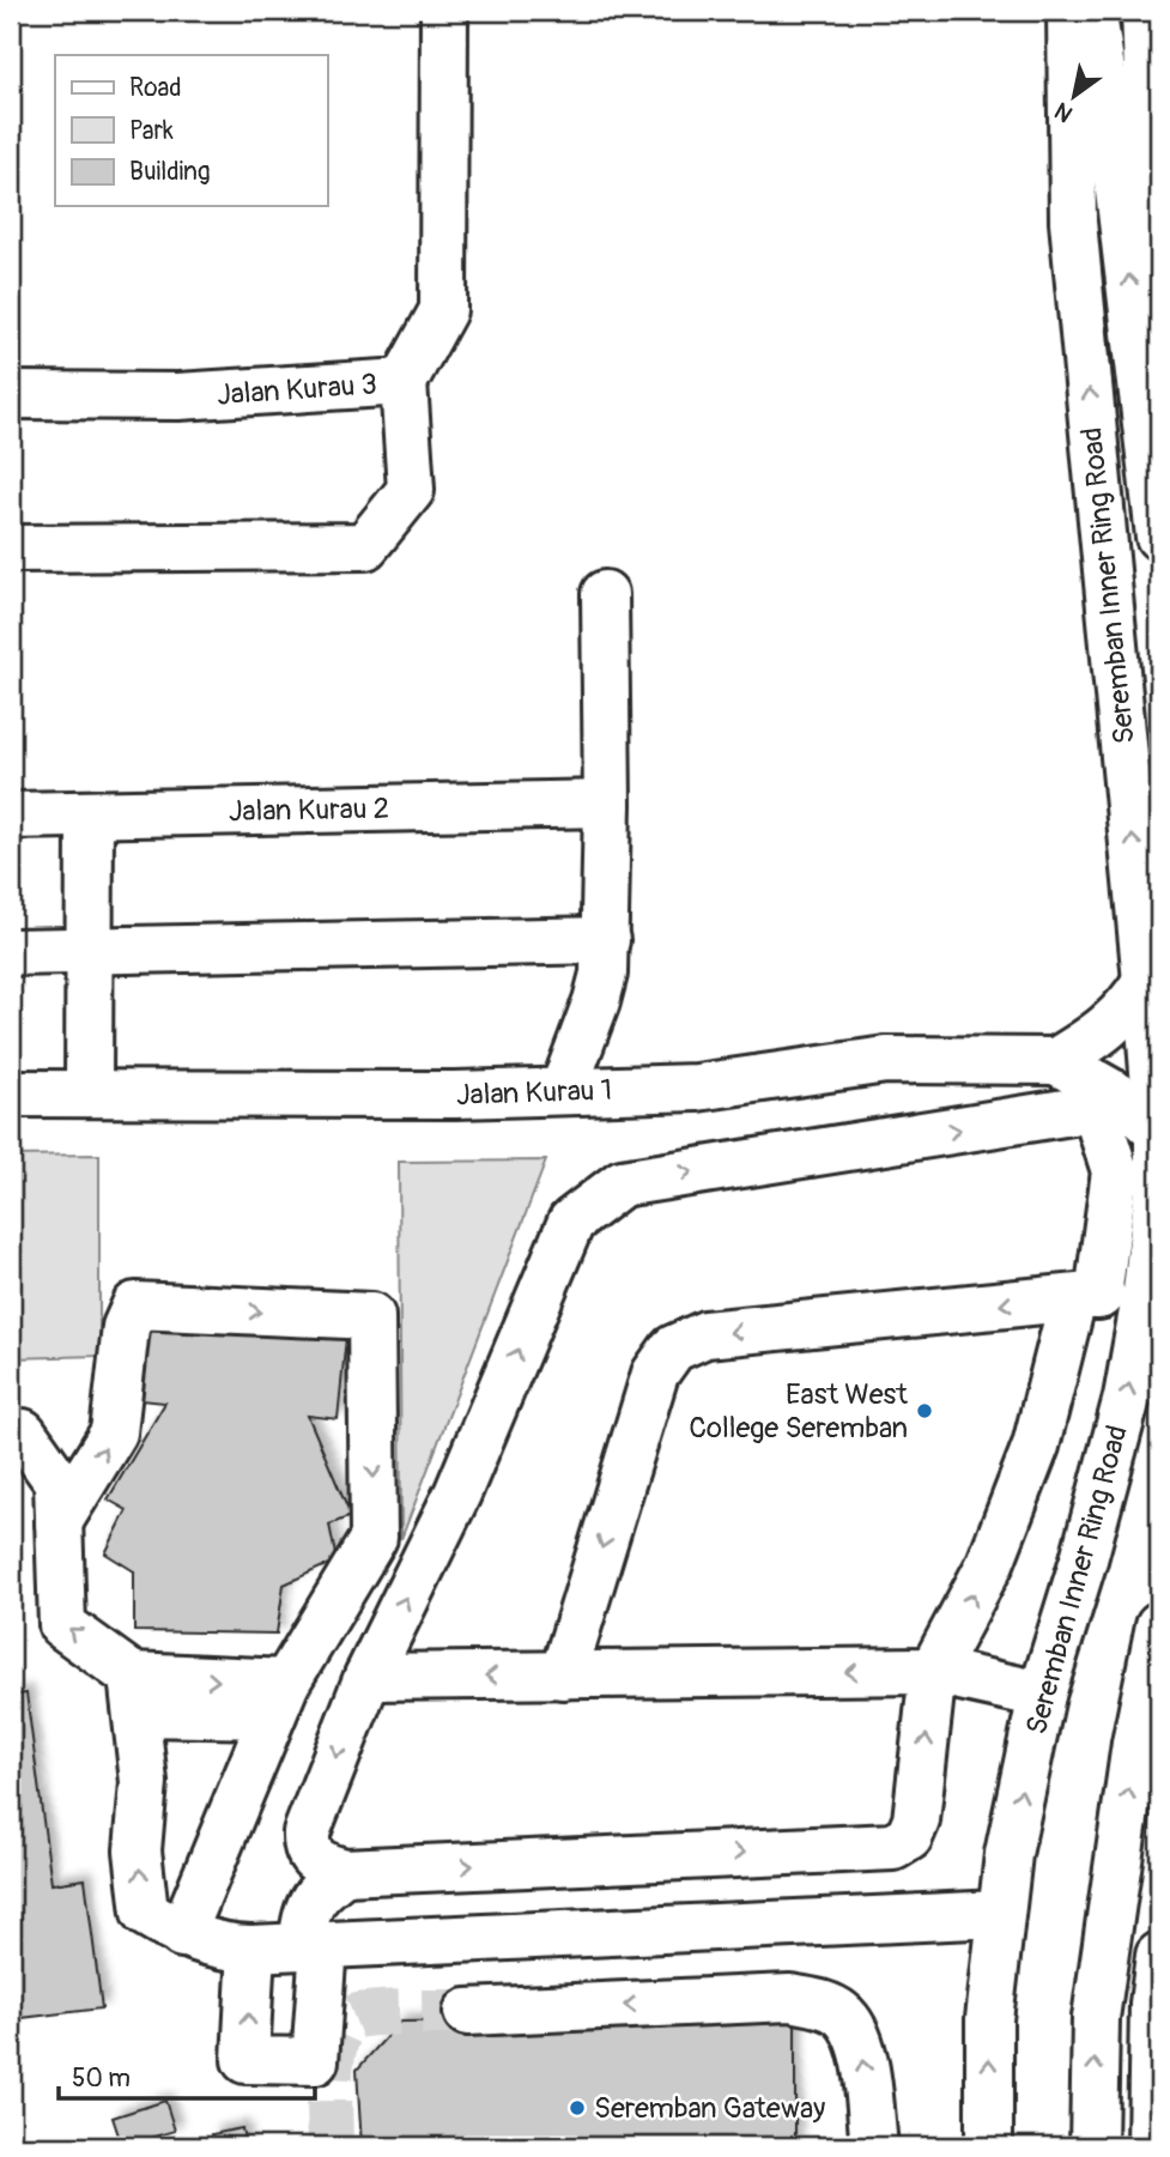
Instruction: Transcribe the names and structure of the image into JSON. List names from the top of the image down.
{
  "streets": {
    "main road": [
      "Jalan Kurau 3",
      "Seremban Inner Ring Road",
      "Jalan Kurau 2",
      "Jalan Kurau 1"
    ]
  },
  "crossings": [
    ["Seremban Inner Ring Road", "Jalan Kurau 1"]
  ],
  "places": ["East West College Seremban", "Seremban Gateway"],
  "legend": ["Road", "Park", "Building"],
  "scale_bar": "50 m",
  "north": "bottom left"
}
